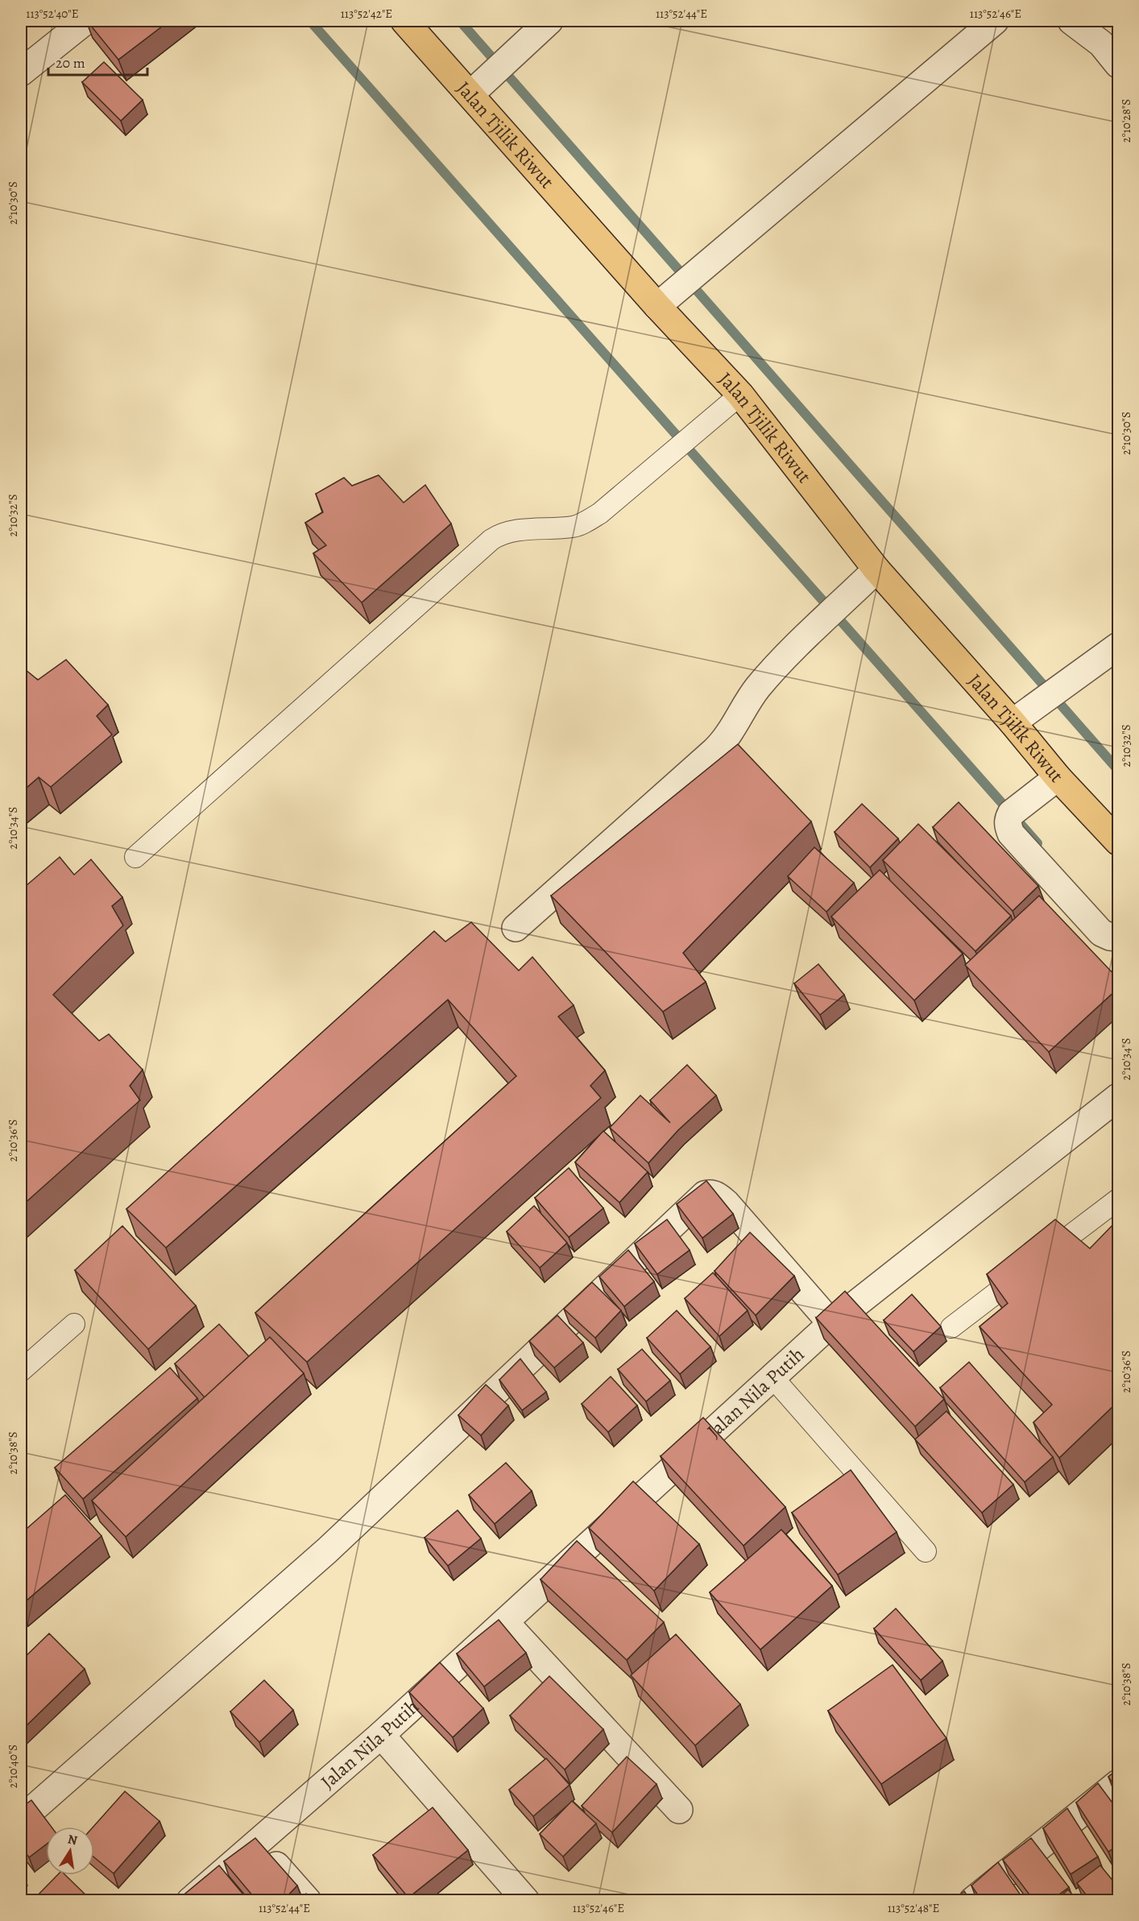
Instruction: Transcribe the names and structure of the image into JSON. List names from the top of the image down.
{
  "streets": {
    "highway": ["Jalan Tjilik Riwut"],
    "street": ["Jalan Nila Putih"]
  },
  "scale_bar": "20 m",
  "north": "top",
  "coordinates": [
    "113°52'40\"E",
    "113°52'42\"E",
    "113°52'44\"E",
    "113°52'46\"E",
    "2°10'28\"S",
    "2°10'30\"S",
    "2°10'32\"S",
    "2°10'34\"S",
    "2°10'36\"S",
    "2°10'38\"S",
    "2°10'40\"S",
    "113°52'48\"E"
  ]
}
